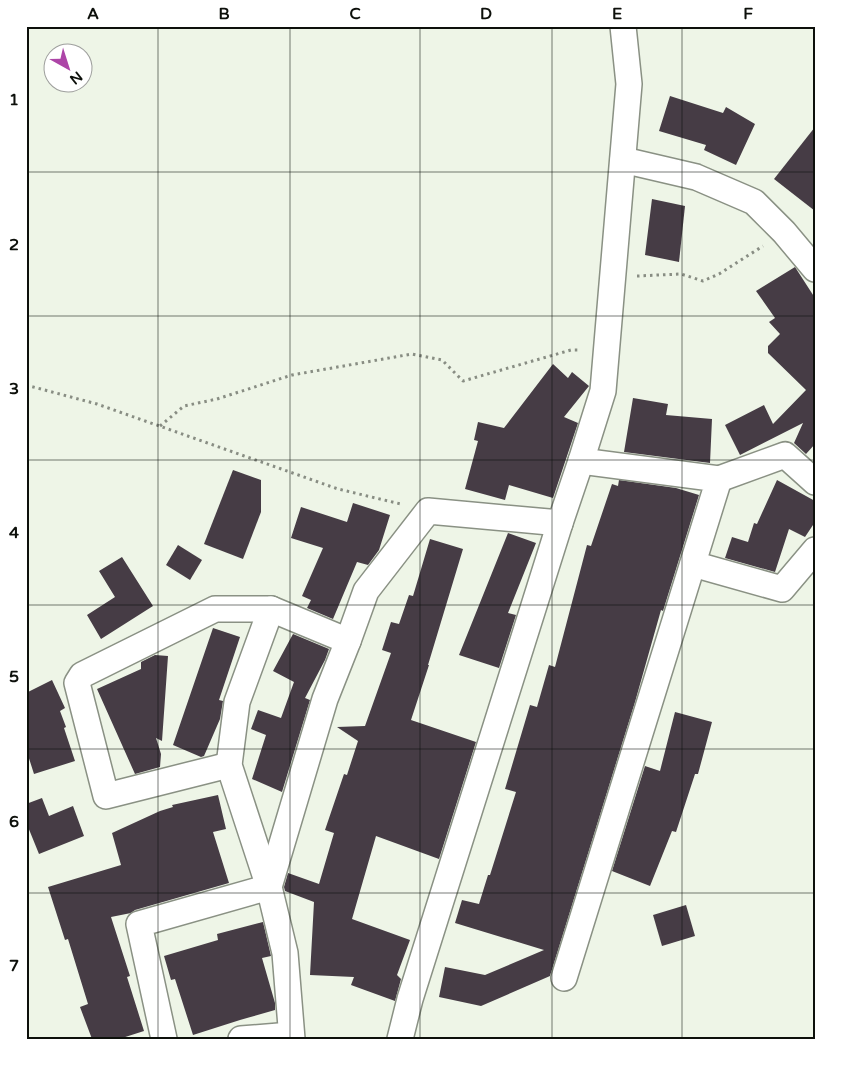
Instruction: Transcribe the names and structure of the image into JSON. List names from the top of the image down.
{
  "north": "bottom right",
  "grid": {
    "columns": [
      "A",
      "B",
      "C",
      "D",
      "E",
      "F"
    ],
    "rows": [
      "1",
      "2",
      "3",
      "4",
      "5",
      "6",
      "7"
    ]
  }
}
